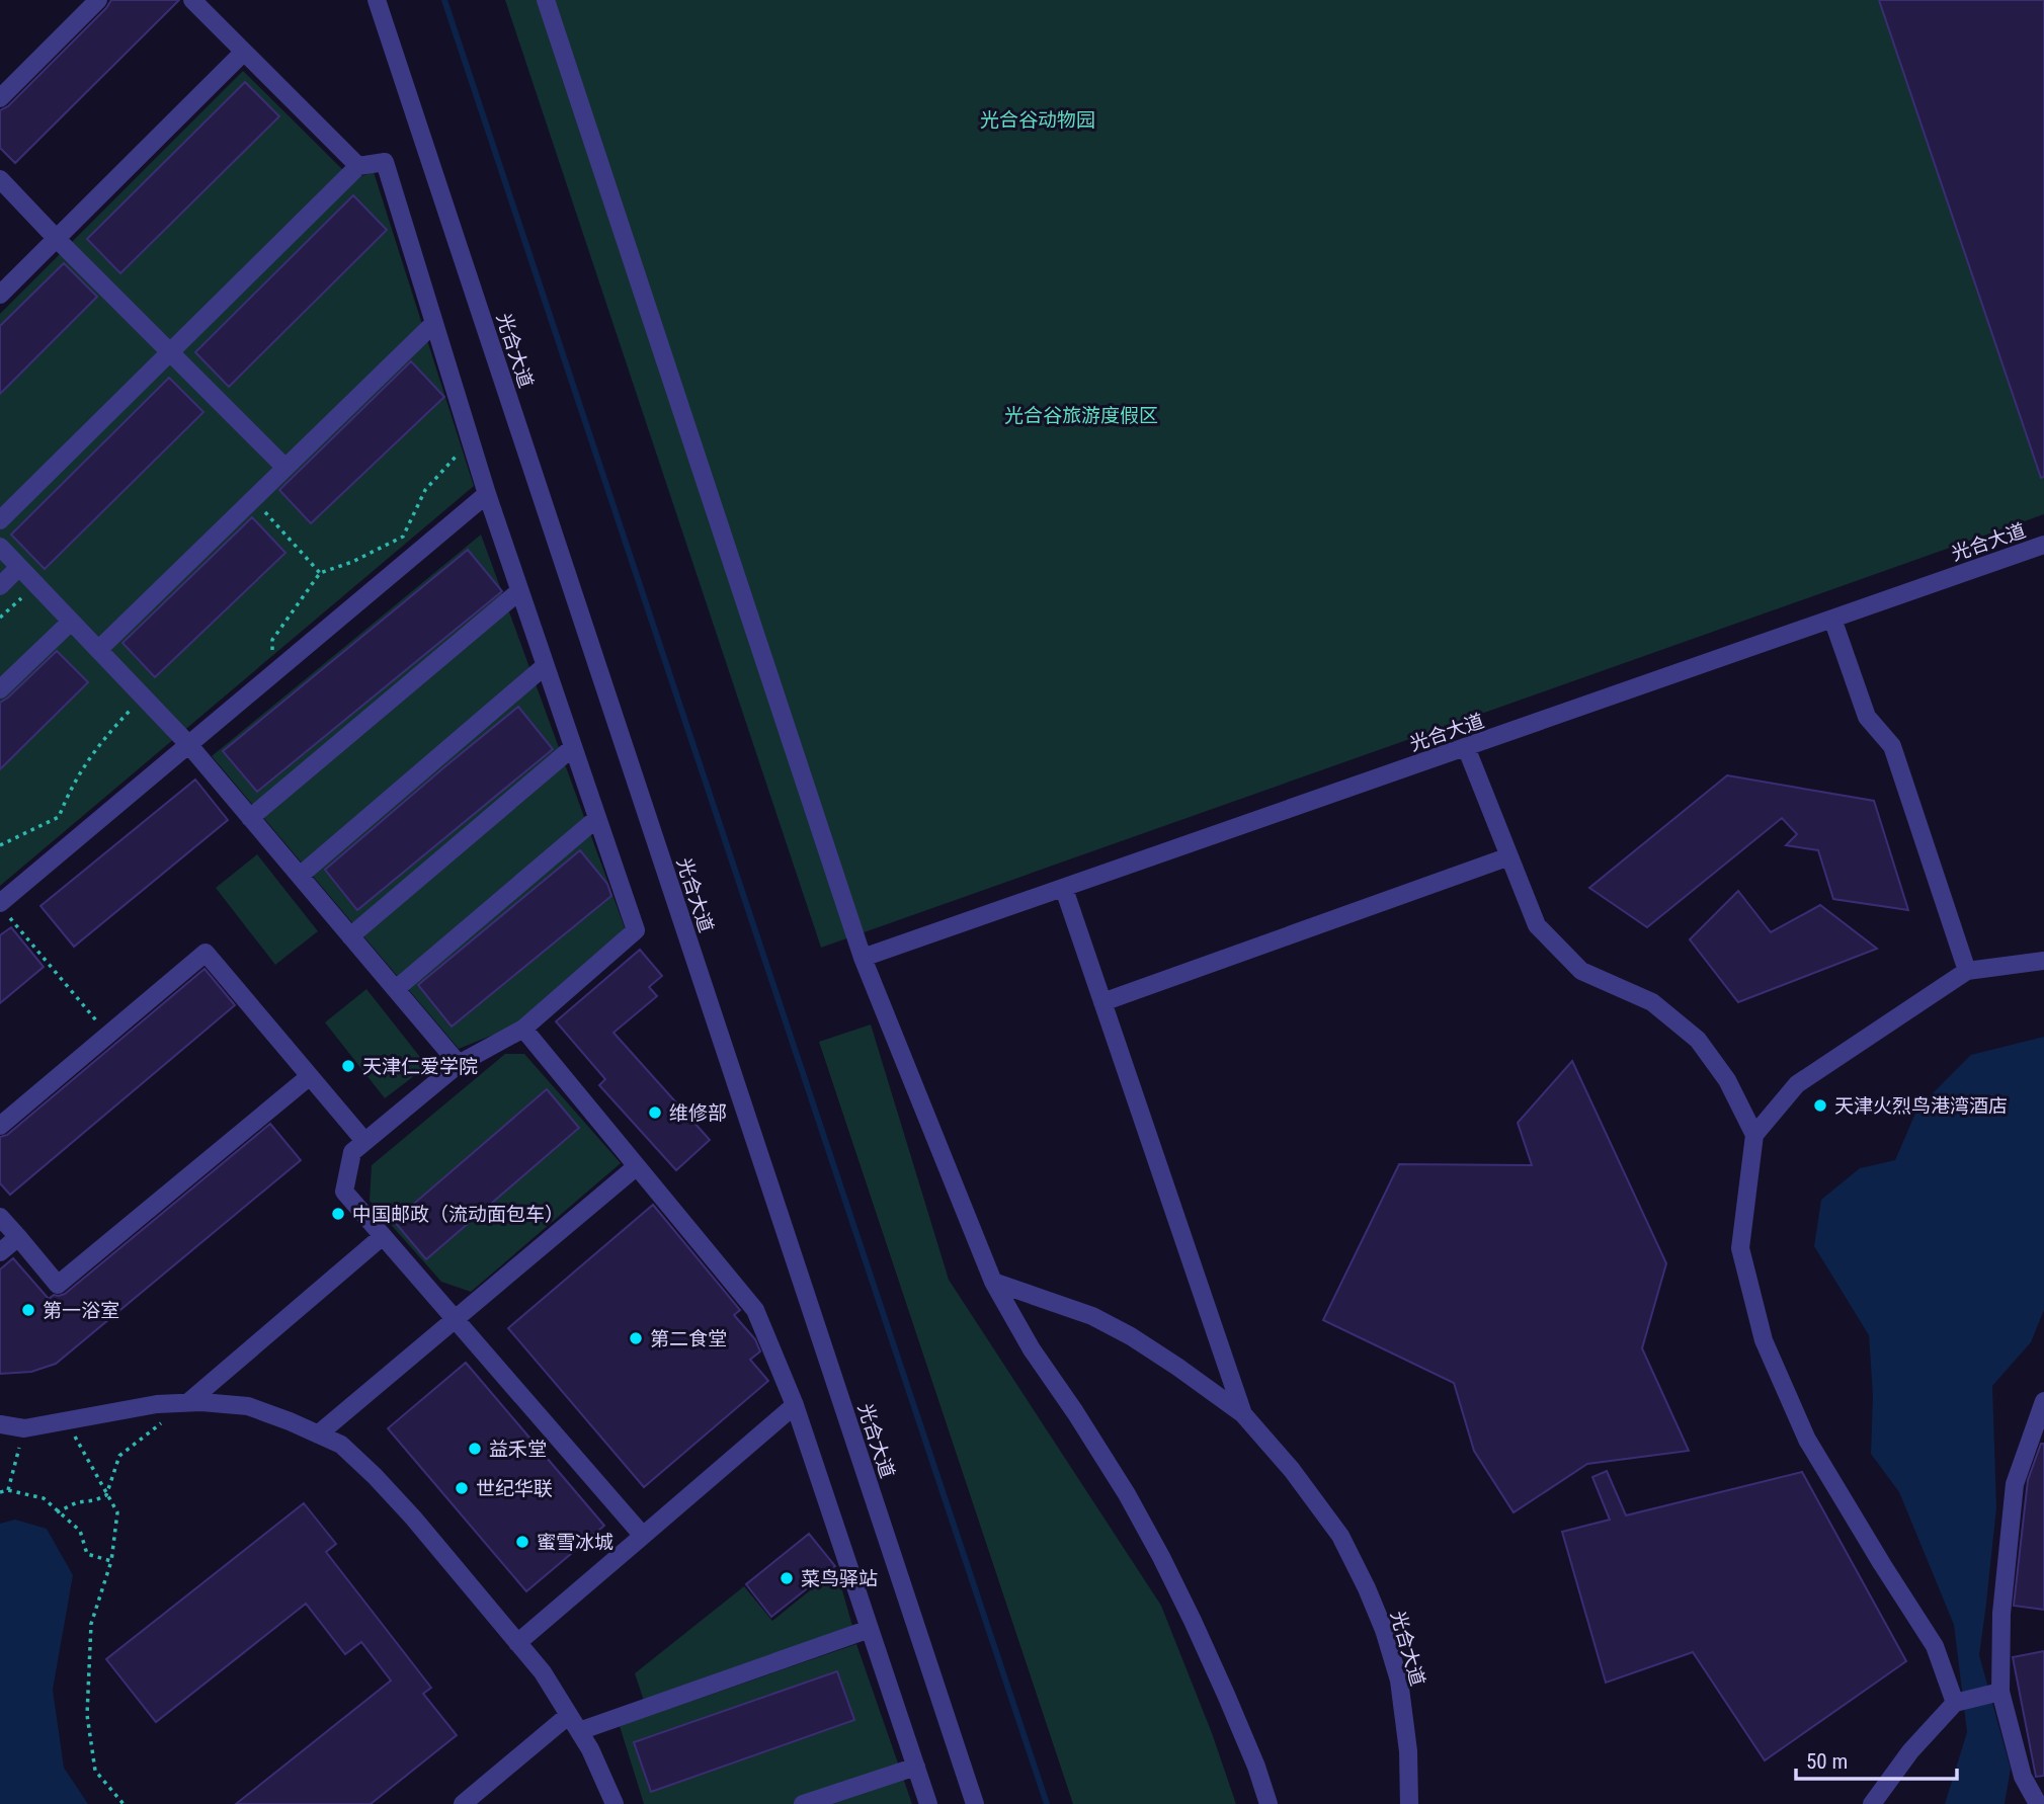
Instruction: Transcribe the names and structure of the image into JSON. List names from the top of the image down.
{
  "streets": {
    "street": ["光合大道"]
  },
  "parks": ["光合谷动物园", "光合谷旅游度假区"],
  "places": [
    "天津仁爱学院",
    "天津火烈鸟港湾酒店",
    "维修部",
    "中国邮政（流动面包车）",
    "第一浴室",
    "第二食堂",
    "益禾堂",
    "世纪华联",
    "蜜雪冰城",
    "菜鸟驿站"
  ],
  "scale_bar": "50 m"
}
